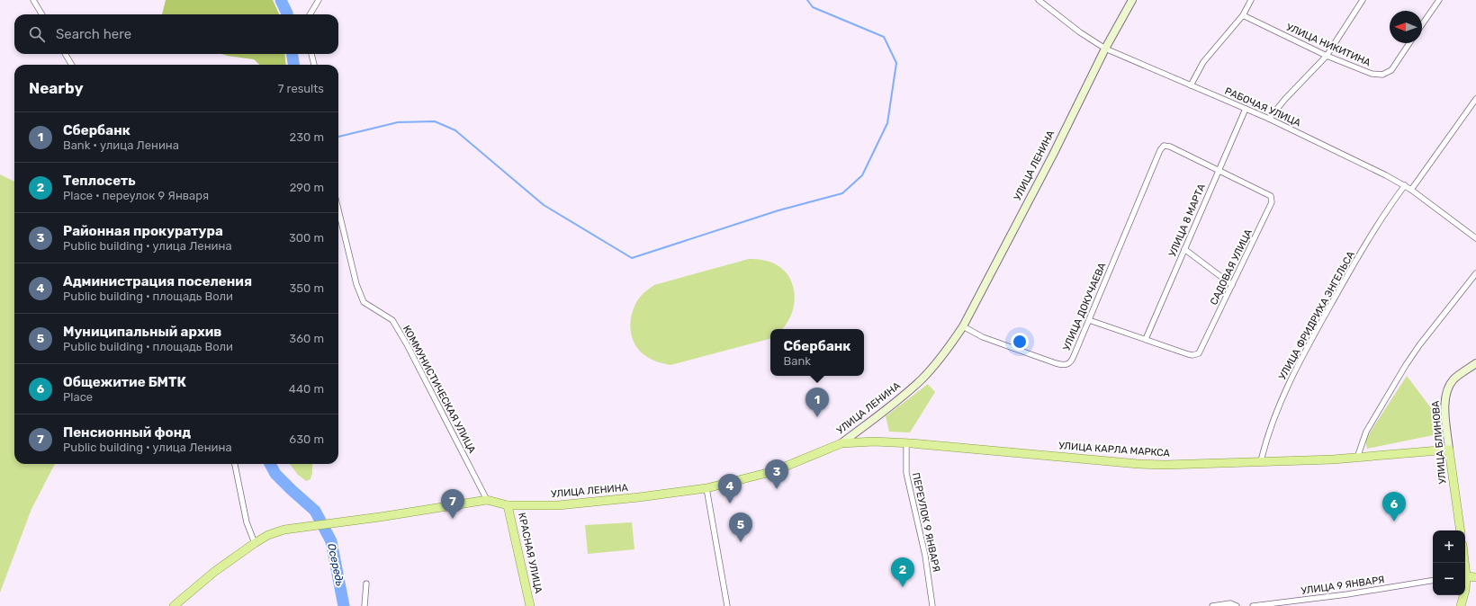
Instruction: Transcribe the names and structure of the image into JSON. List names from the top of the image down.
{
  "streets": {
    "main road": [
      "УЛИЦА ЛЕНИНА",
      "УЛИЦА БЛИНОВА",
      "УЛИЦА КАРЛА МАРКСА",
      "КРАСНАЯ УЛИЦА"
    ],
    "street": [
      "УЛИЦА НИКИТИНА",
      "РАБОЧАЯ УЛИЦА",
      "УЛИЦА 8 МАРТА",
      "САДОВАЯ УЛИЦА",
      "УЛИЦА ДОКУЧАЕВА",
      "УЛИЦА ФРИДРИХА ЭНГЕЛЬСА",
      "КОММУНИСТИЧЕСКАЯ УЛИЦА",
      "ПЕРЕУЛОК 9 ЯНВАРЯ",
      "УЛИЦА 9 ЯНВАРЯ"
    ]
  },
  "crossings": [
    ["РАБОЧАЯ УЛИЦА", "УЛИЦА ЛЕНИНА"],
    ["РАБОЧАЯ УЛИЦА", "УЛИЦА 8 МАРТА"],
    ["РАБОЧАЯ УЛИЦА", "УЛИЦА ФРИДРИХА ЭНГЕЛЬСА"],
    ["УЛИЦА ЛЕНИНА", "УЛИЦА ДОКУЧАЕВА"],
    ["УЛИЦА ЛЕНИНА", "КОММУНИСТИЧЕСКАЯ УЛИЦА"],
    ["УЛИЦА ЛЕНИНА", "УЛИЦА КАРЛА МАРКСА"],
    ["УЛИЦА ЛЕНИНА", "КРАСНАЯ УЛИЦА"],
    ["УЛИЦА 8 МАРТА", "САДОВАЯ УЛИЦА"],
    ["САДОВАЯ УЛИЦА", "УЛИЦА ДОКУЧАЕВА"],
    ["УЛИЦА ФРИДРИХА ЭНГЕЛЬСА", "УЛИЦА КАРЛА МАРКСА"],
    ["УЛИЦА БЛИНОВА", "УЛИЦА КАРЛА МАРКСА"],
    ["УЛИЦА КАРЛА МАРКСА", "ПЕРЕУЛОК 9 ЯНВАРЯ"]
  ],
  "water": ["Осередь"],
  "north": "left",
  "page": {
    "search": "Search here",
    "heading": ["Nearby", "7 results"],
    "list": [
      {
        "mark": "1",
        "name": "Сбербанк",
        "note": "Bank · улица Ленина",
        "value": "230 m"
      },
      {
        "mark": "2",
        "name": "Теплосеть",
        "note": "Place · переулок 9 Января",
        "value": "290 m"
      },
      {
        "mark": "3",
        "name": "Районная прокуратура",
        "note": "Public building · улица Ленина",
        "value": "300 m"
      },
      {
        "mark": "4",
        "name": "Администрация поселения",
        "note": "Public building · площадь Воли",
        "value": "350 m"
      },
      {
        "mark": "5",
        "name": "Муниципальный архив",
        "note": "Public building · площадь Воли",
        "value": "360 m"
      },
      {
        "mark": "6",
        "name": "Общежитие БМТК",
        "note": "Place",
        "value": "440 m"
      },
      {
        "mark": "7",
        "name": "Пенсионный фонд",
        "note": "Public building · улица Ленина",
        "value": "630 m"
      }
    ],
    "popup": ["Сбербанк", "Bank"],
    "pins": [
      "1",
      "3",
      "4",
      "7",
      "6",
      "5",
      "2"
    ],
    "map_buttons": ["+", "−"]
  }
}
